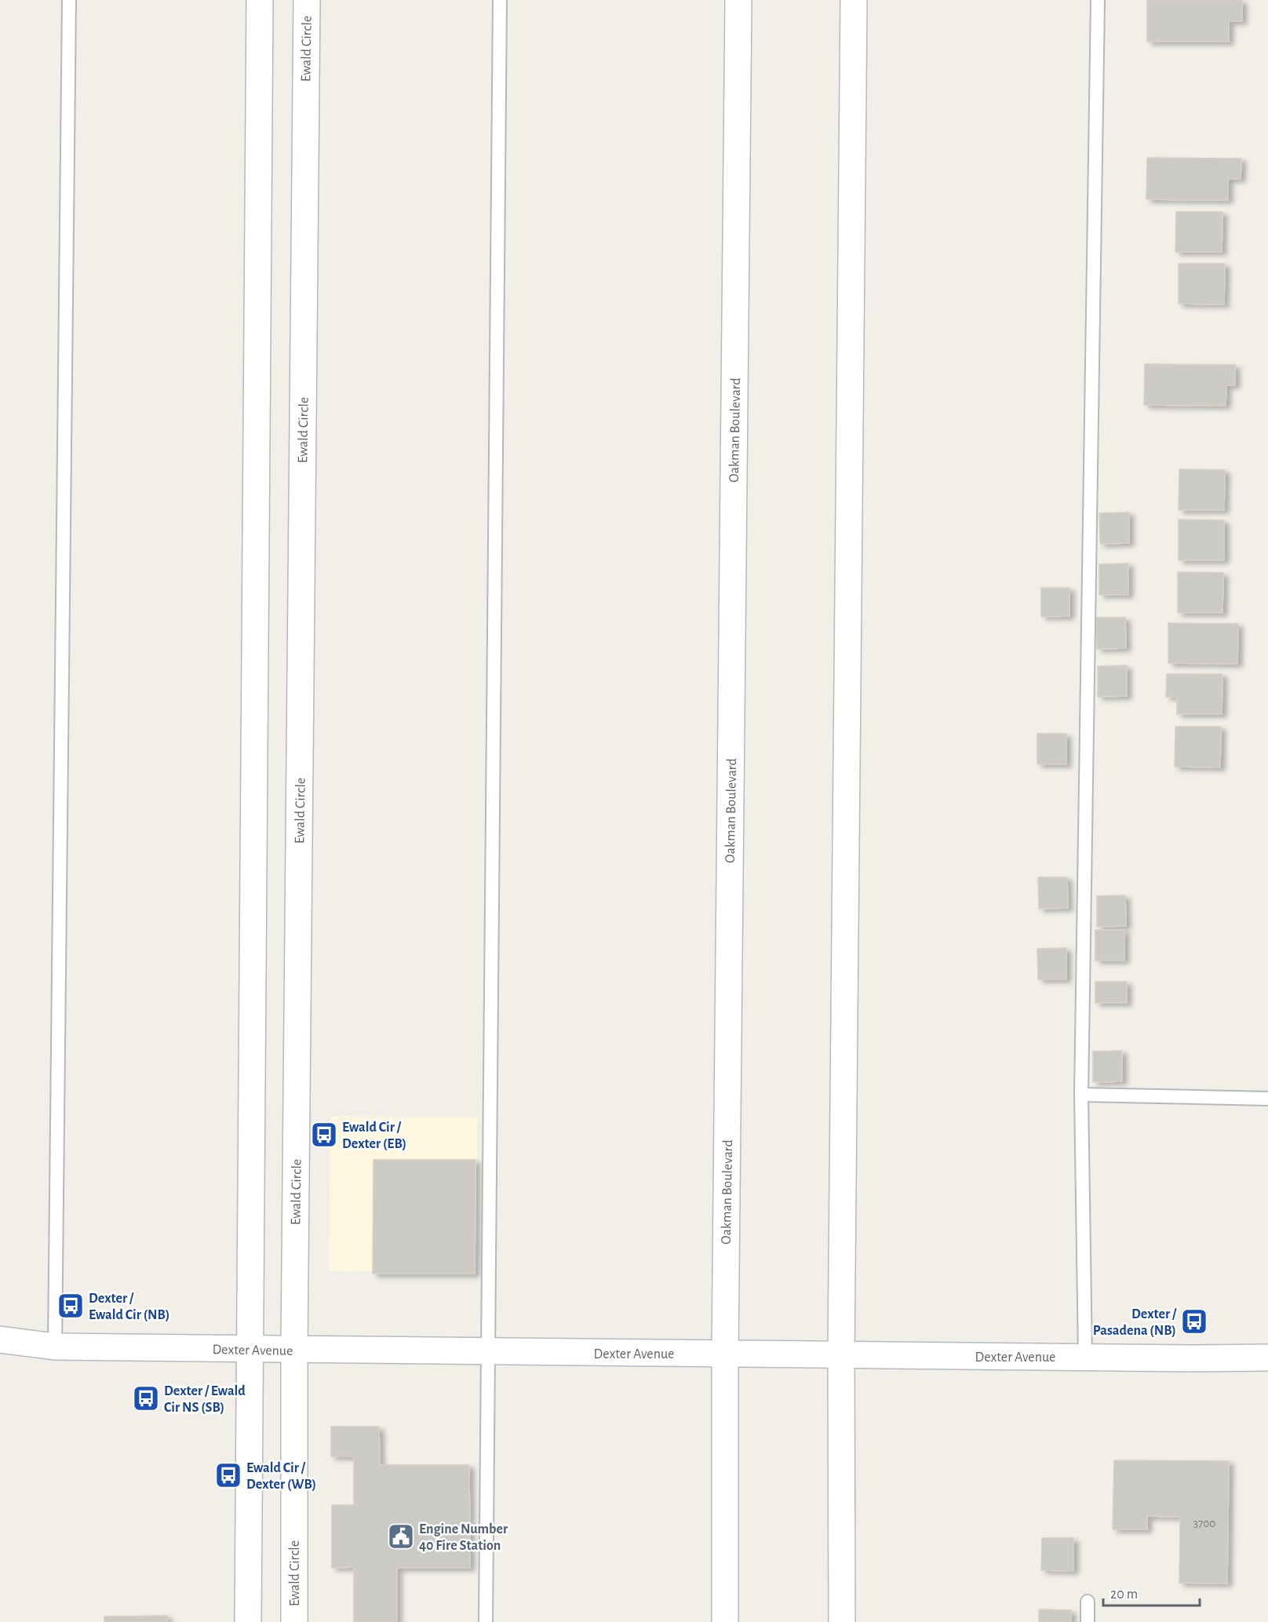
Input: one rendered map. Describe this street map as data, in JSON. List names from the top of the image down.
{
  "streets": {
    "street": ["Ewald Circle", "Oakman Boulevard", "Dexter Avenue"]
  },
  "crossings": [
    ["Ewald Circle", "Dexter Avenue"],
    ["Oakman Boulevard", "Dexter Avenue"]
  ],
  "places": {
    "bus stop": [
      "Ewald Cir / Dexter (EB)",
      "Dexter / Ewald Cir (NB)",
      "Dexter / Pasadena (NB)",
      "Dexter / Ewald Cir NS (SB)",
      "Ewald Cir / Dexter (WB)"
    ],
    "public building": ["Engine Number 40 Fire Station"]
  },
  "house_numbers": ["3700"],
  "scale_bar": "20 m"
}
